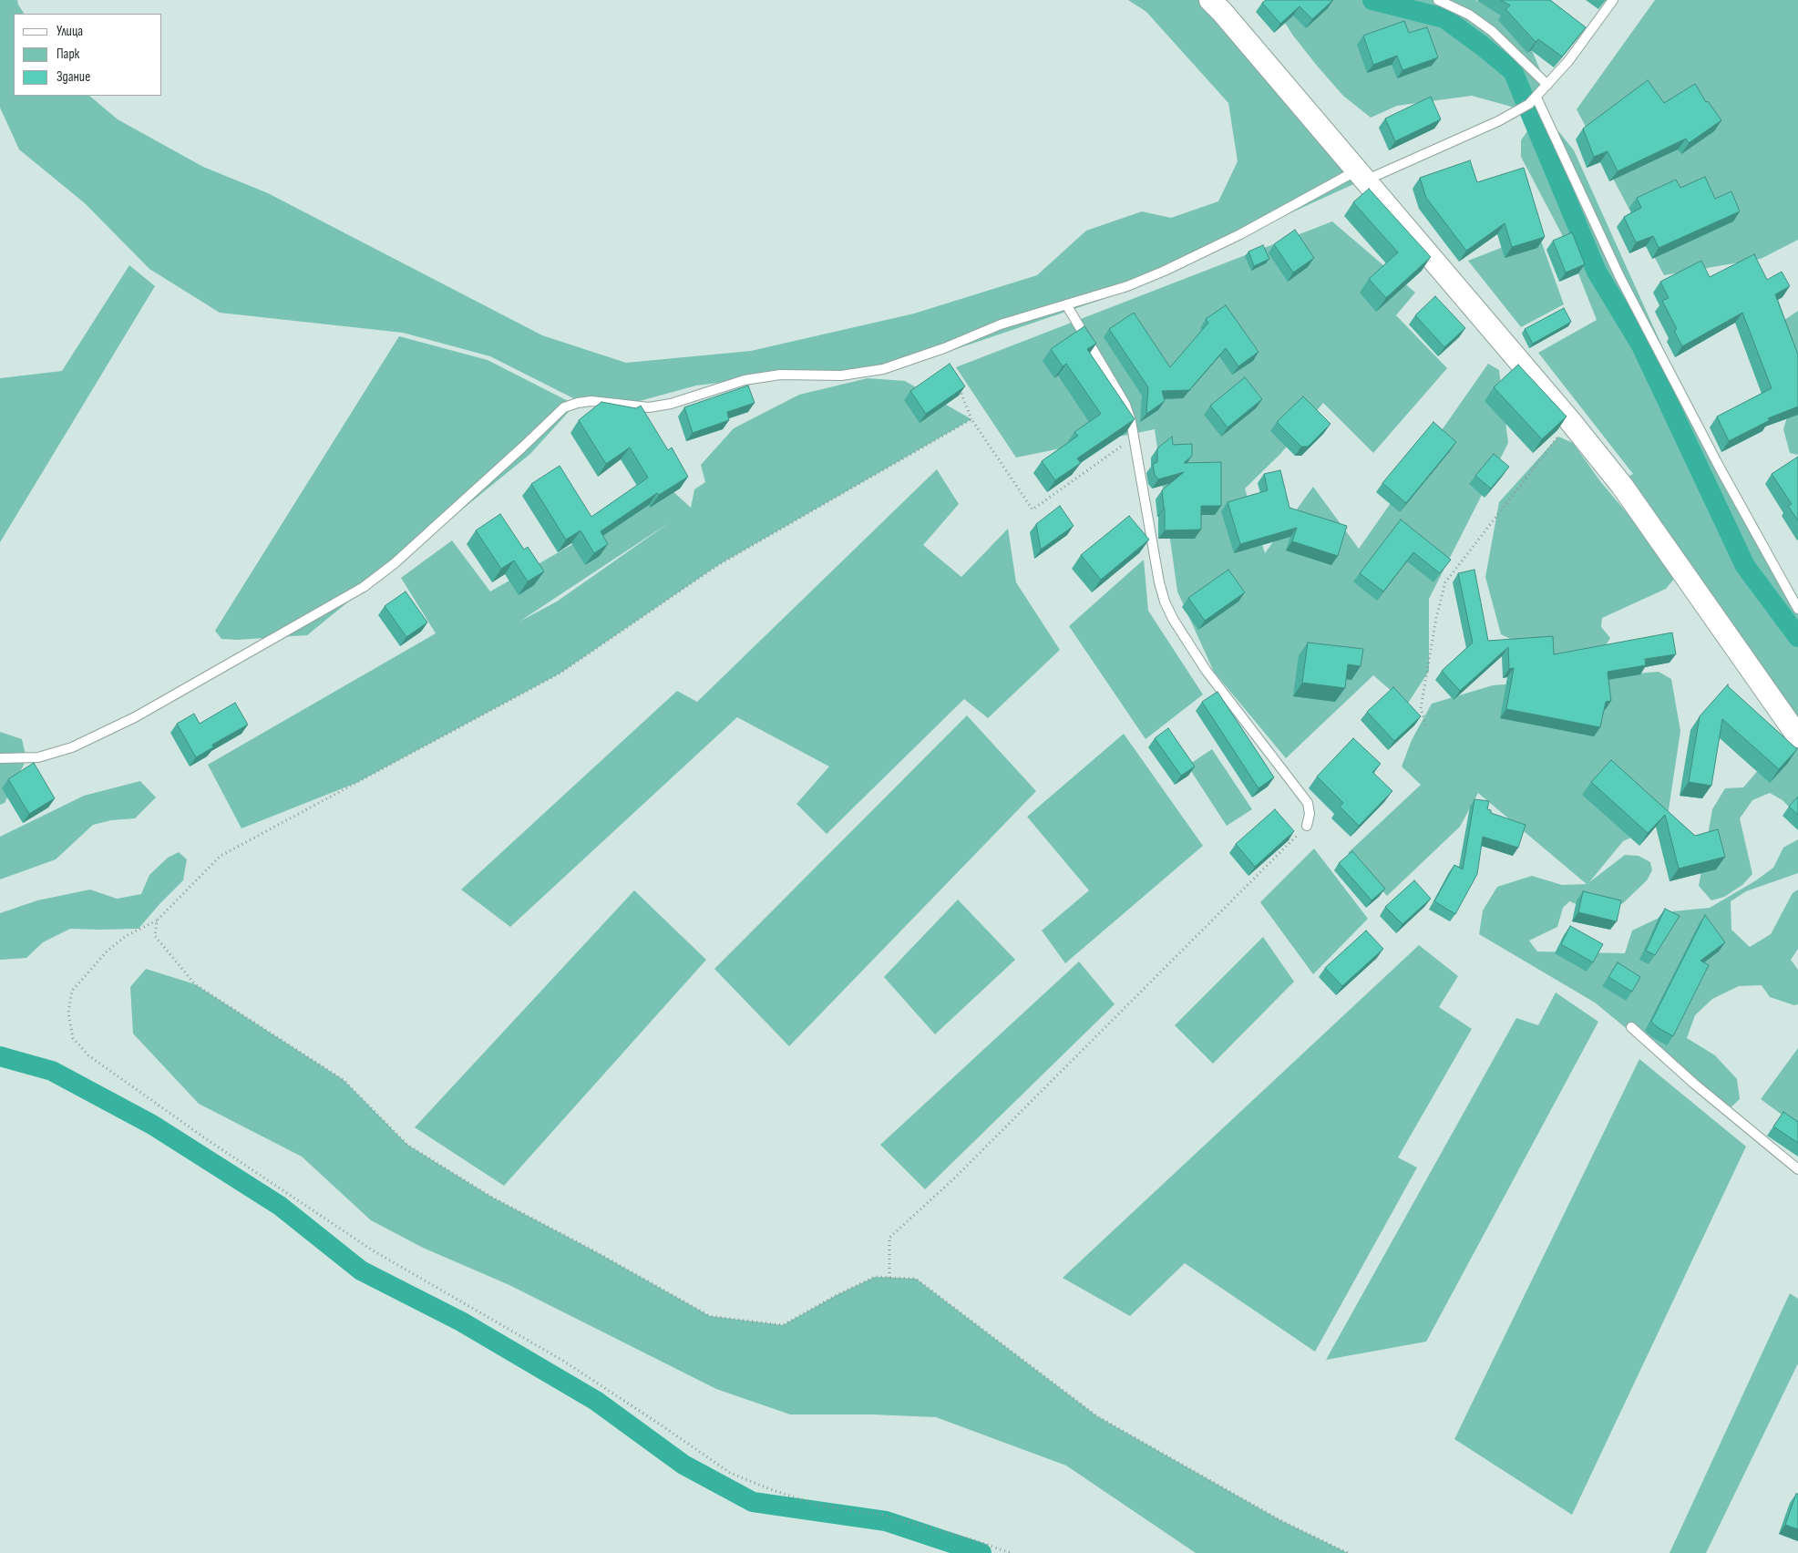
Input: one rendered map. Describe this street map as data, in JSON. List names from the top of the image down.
{
  "legend": ["Улица", "Парк", "Здание"]
}
